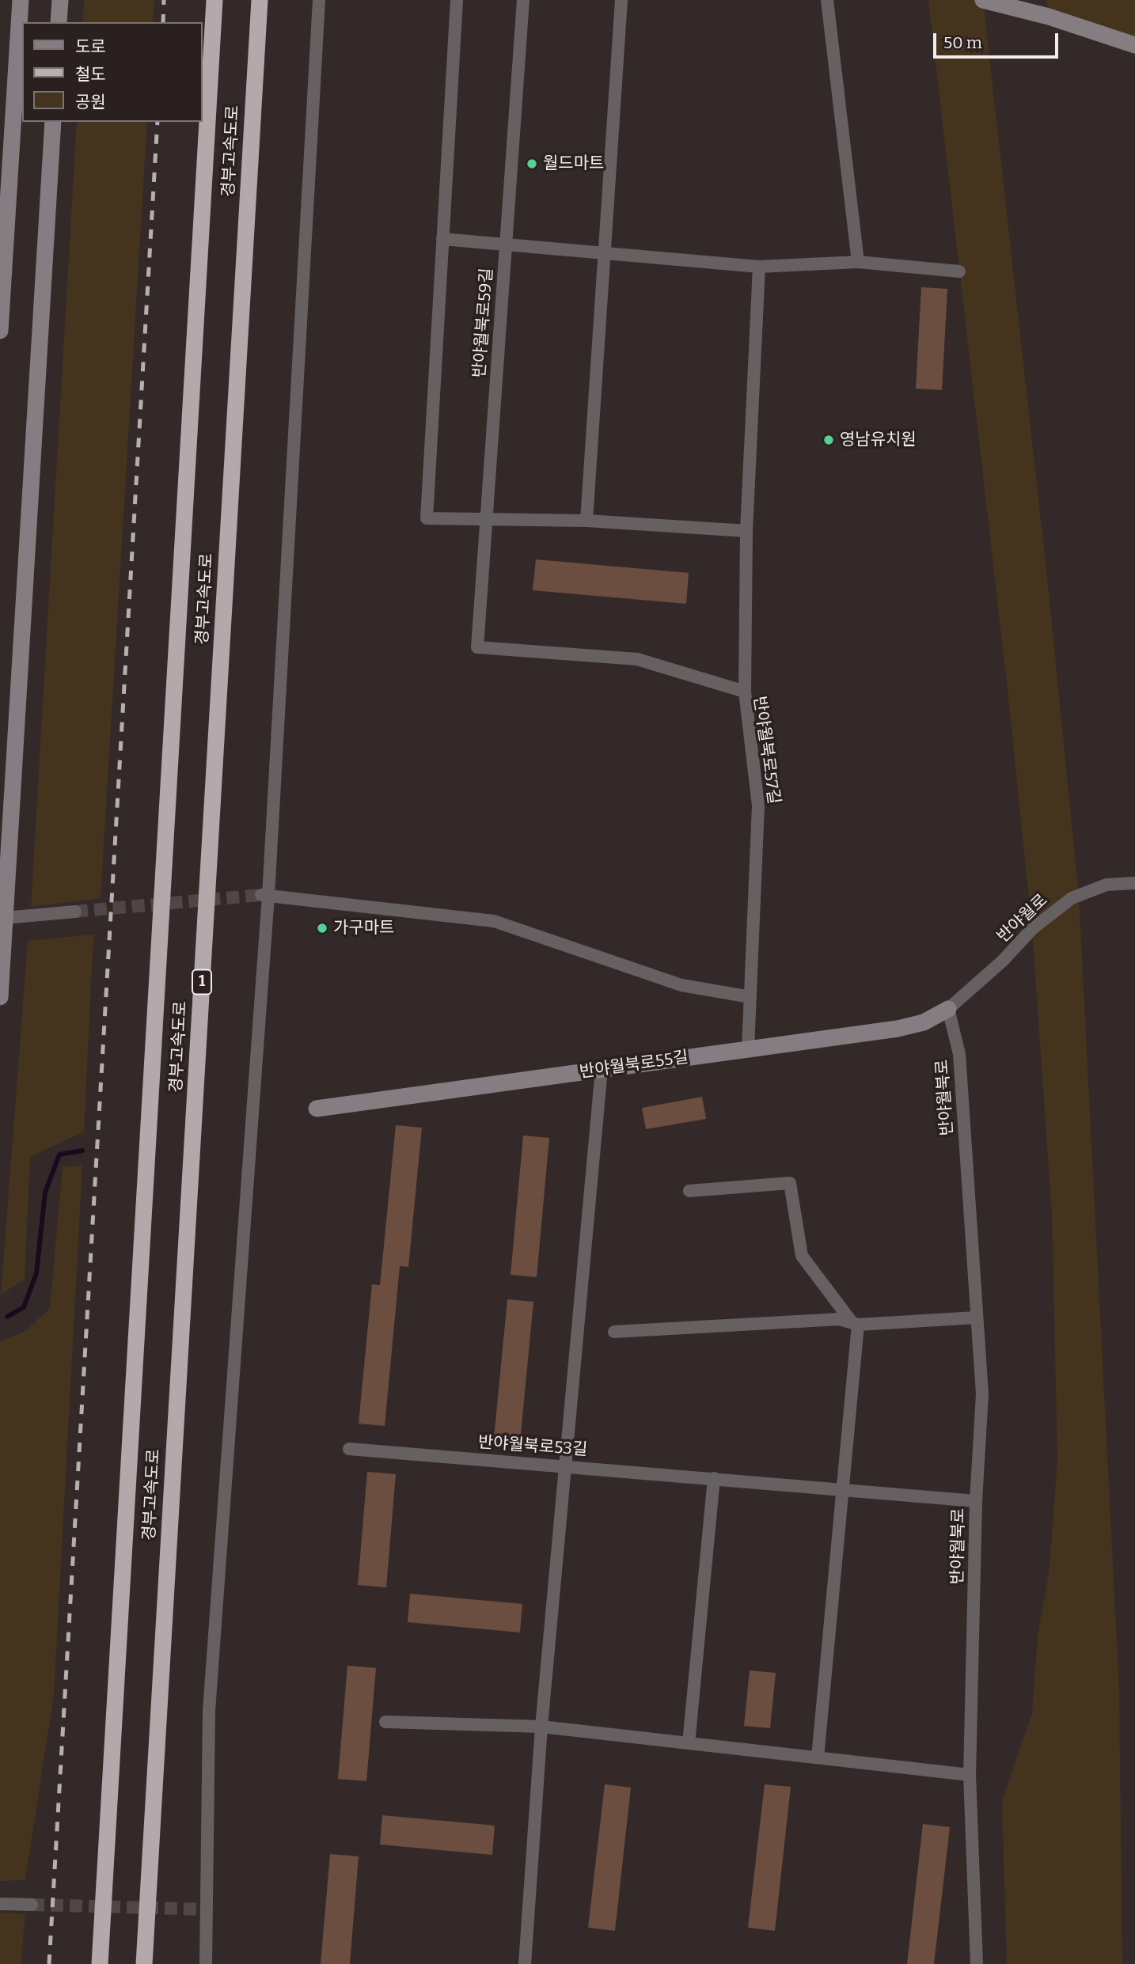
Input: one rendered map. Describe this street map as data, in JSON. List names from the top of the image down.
{
  "streets": {
    "highway": ["경부고속도로", "1"],
    "main road": ["반야월북로55길"],
    "street": [
      "반야월북로59길",
      "반야월북로57길",
      "반야월로",
      "반야월북로",
      "반야월북로53길"
    ]
  },
  "crossings": [
    ["반야월북로59길", "반야월북로57길"],
    ["반야월북로57길", "반야월북로55길"],
    ["반야월로", "반야월북로55길"],
    ["반야월로", "반야월북로"],
    ["반야월북로55길", "반야월북로"],
    ["반야월북로", "반야월북로53길"]
  ],
  "places": ["월드마트", "영남유치원", "가구마트"],
  "legend": ["도로", "철도", "공원"],
  "scale_bar": "50 m"
}
